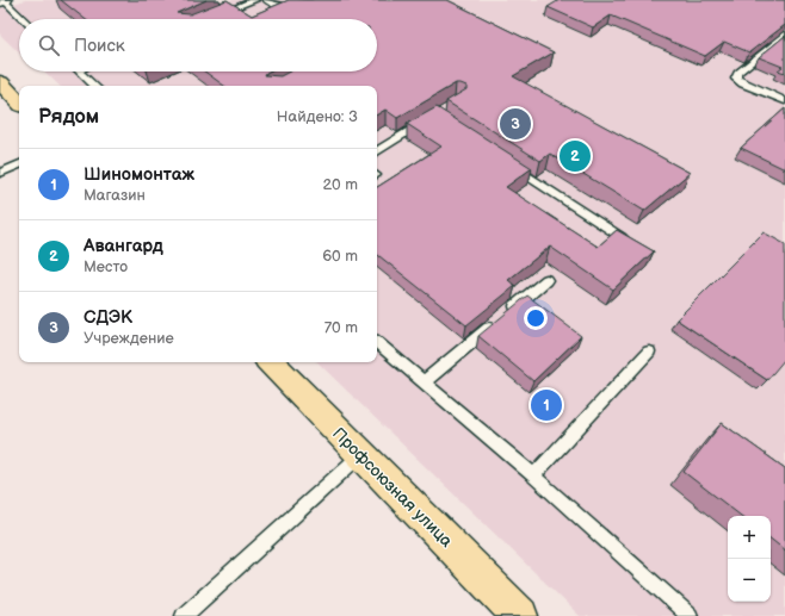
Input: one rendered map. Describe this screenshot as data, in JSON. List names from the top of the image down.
{
  "streets": {
    "highway": ["Профсоюзная улица"]
  },
  "page": {
    "search": "Поиск",
    "heading": ["Рядом", "Найдено: 3"],
    "pins": ["3", "2", "1"],
    "list": [
      {
        "mark": "1",
        "name": "Шиномонтаж",
        "note": "Магазин",
        "value": "20 m"
      },
      {
        "mark": "2",
        "name": "Авангард",
        "note": "Место",
        "value": "60 m"
      },
      {
        "mark": "3",
        "name": "СДЭК",
        "note": "Учреждение",
        "value": "70 m"
      }
    ],
    "map_buttons": ["+", "−"]
  }
}
